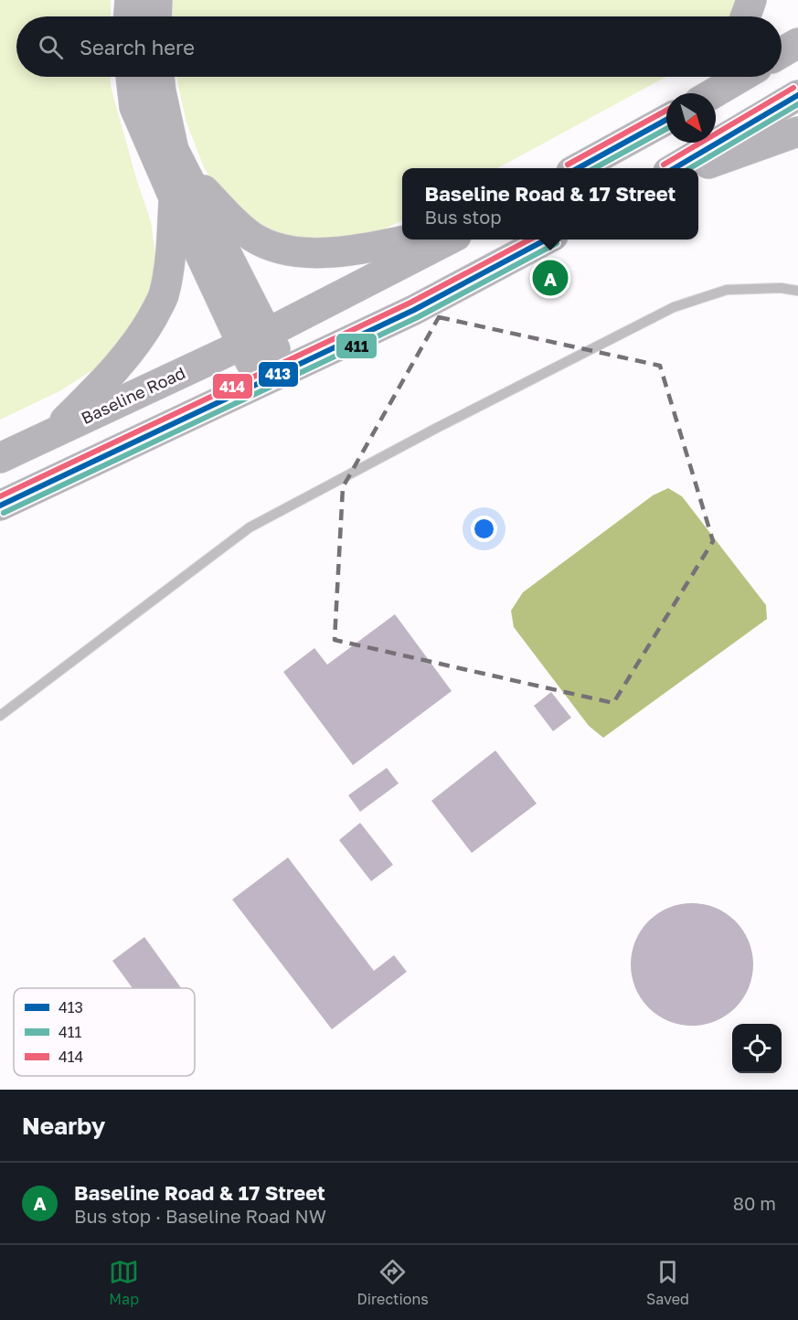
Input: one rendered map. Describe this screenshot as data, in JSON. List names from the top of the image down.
{
  "streets": {
    "main road": ["Baseline Road"]
  },
  "lines": ["transit line 414", "transit line 413", "transit line 411"],
  "legend": ["413", "411", "414"],
  "north": "bottom right",
  "page": {
    "search": "Search here",
    "popup": ["Baseline Road & 17 Street", "Bus stop"],
    "pins": "A",
    "heading": "Nearby",
    "list": [
      {
        "mark": "A",
        "name": "Baseline Road & 17 Street",
        "note": "Bus stop · Baseline Road NW",
        "value": "80 m"
      }
    ],
    "nav": ["Map", "Directions", "Saved"]
  }
}
